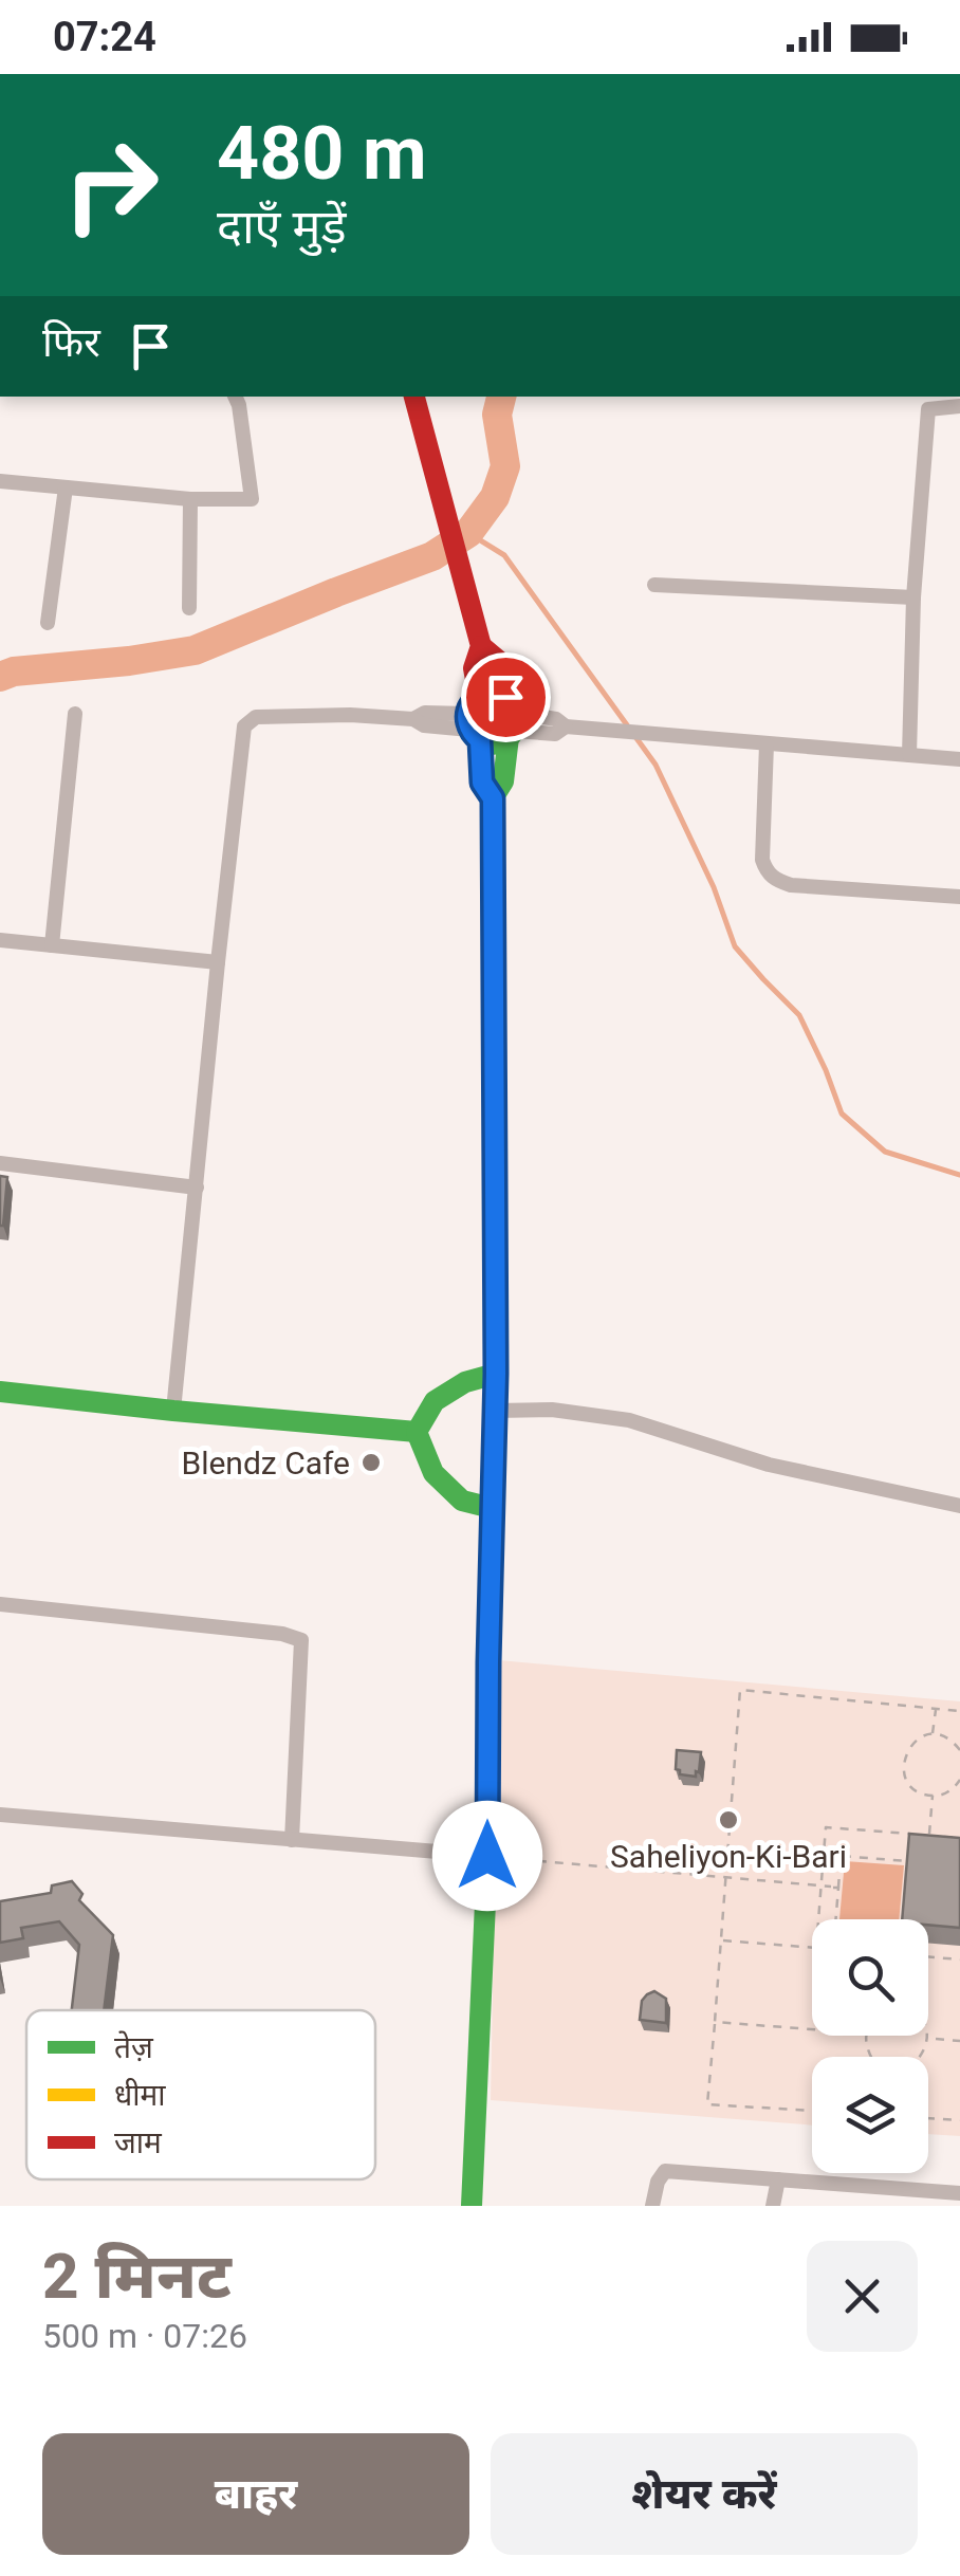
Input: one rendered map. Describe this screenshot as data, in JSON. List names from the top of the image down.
{
  "places": ["Blendz Cafe", "Saheliyon-Ki-Bari"],
  "legend": ["तेज़", "धीमा", "जाम"],
  "page": {
    "status": "07:24",
    "turn": ["480 m", "दाएँ मुड़ें"],
    "then": "फिर",
    "heading": ["2 मिनट", "500 m · 07:26"],
    "buttons": ["बाहर", "शेयर करें"]
  }
}
